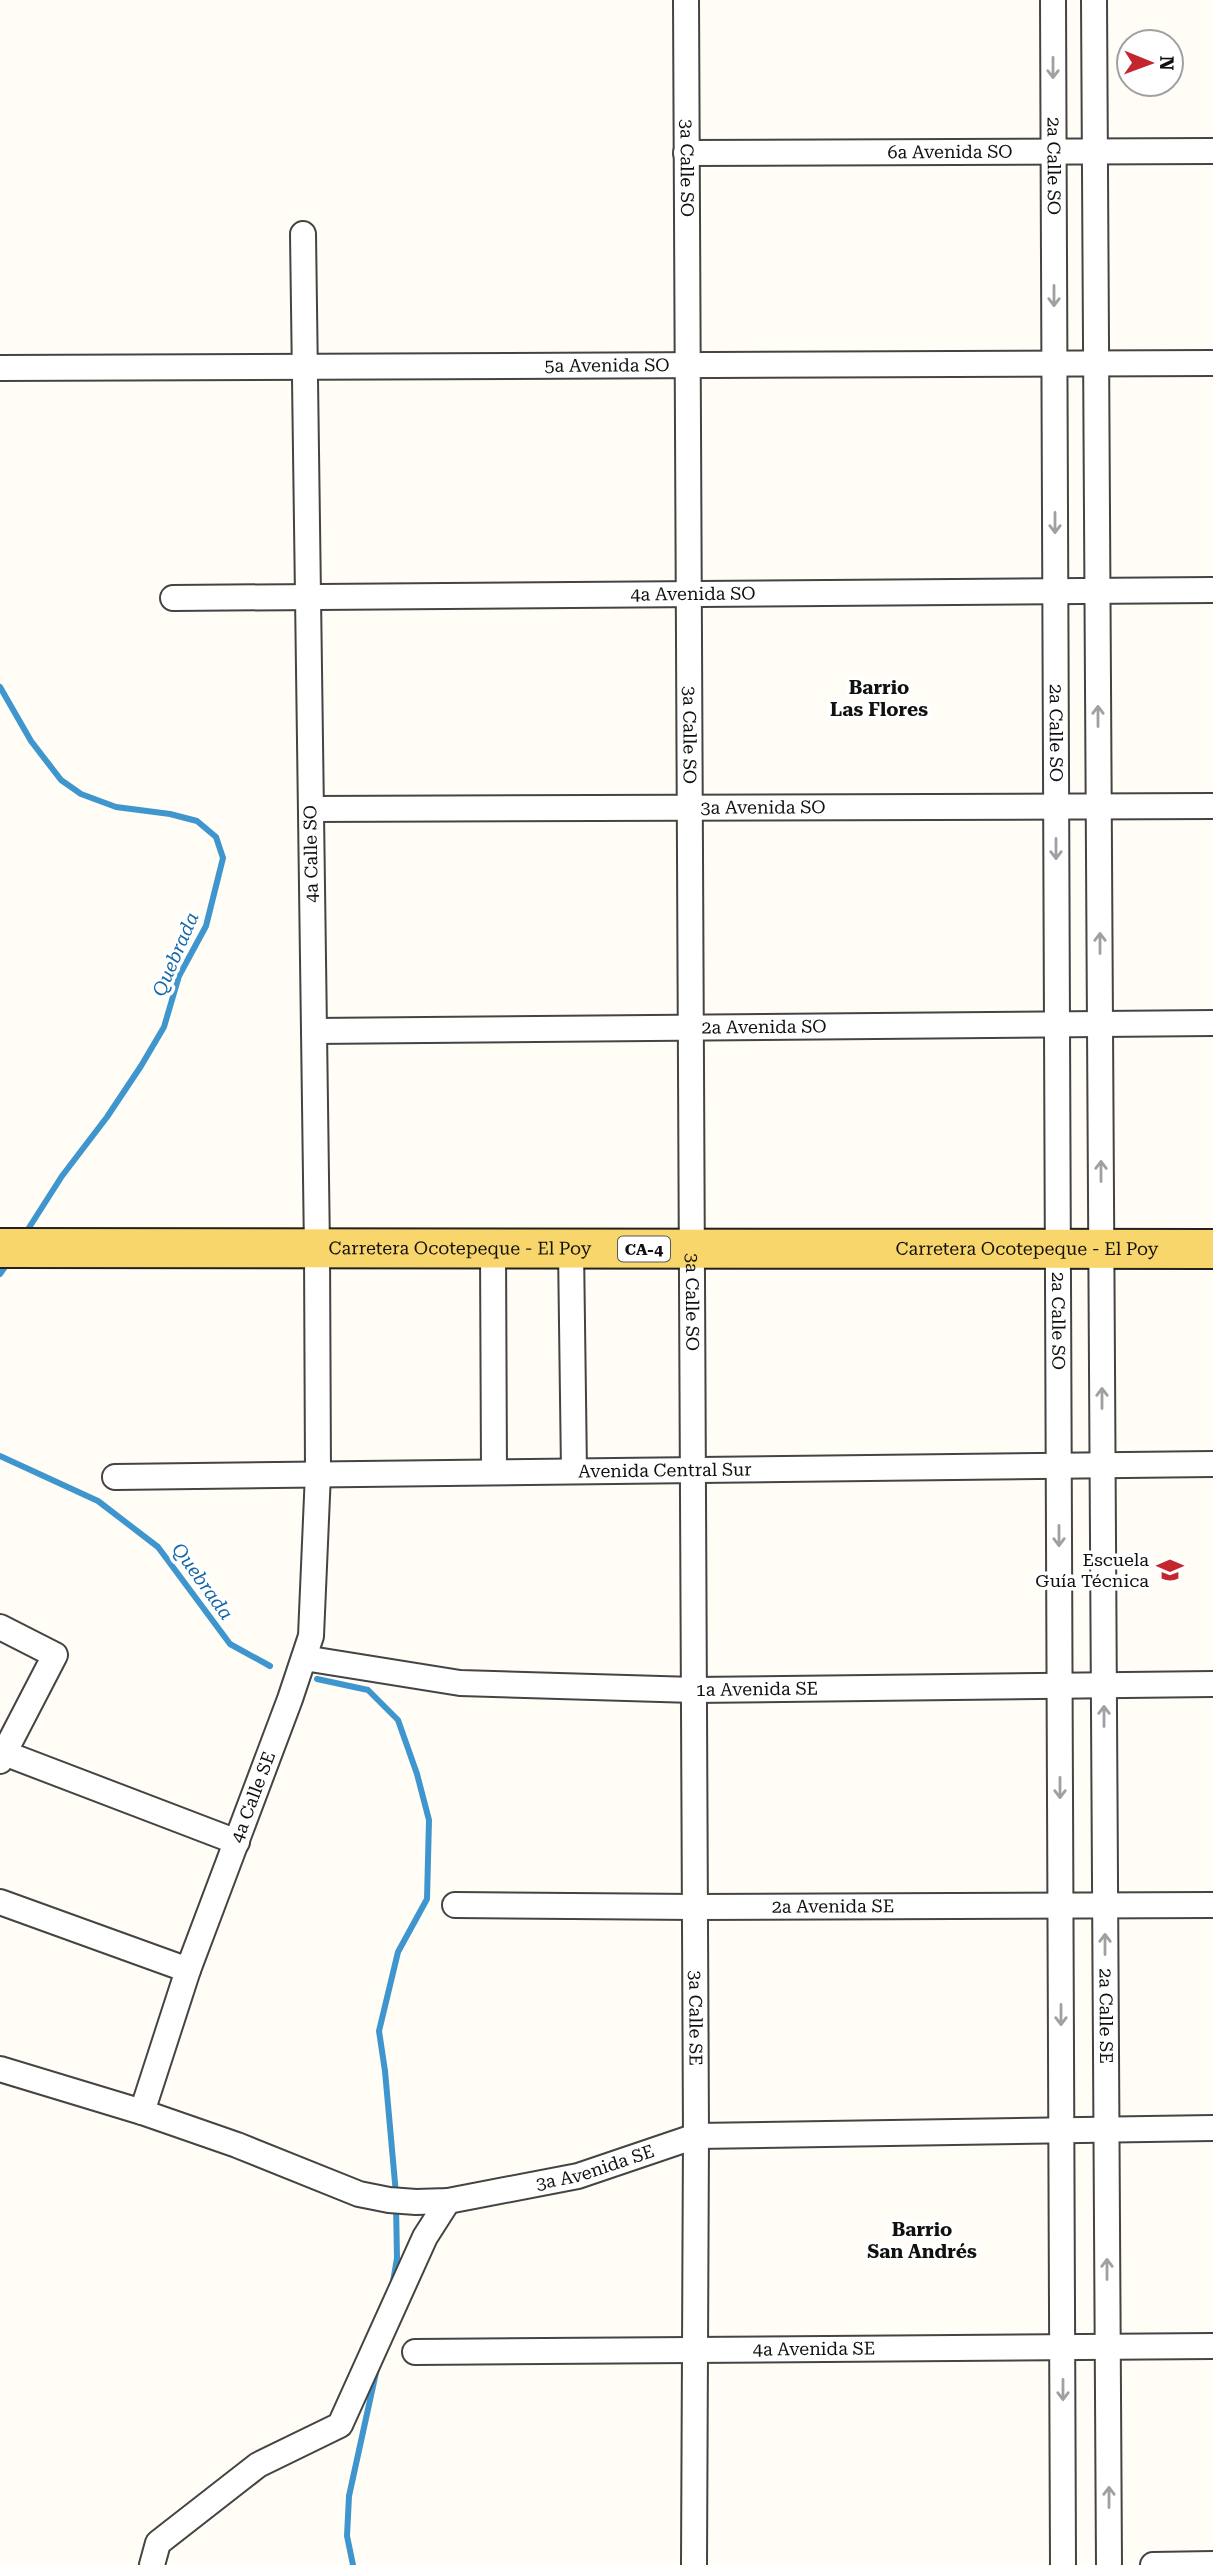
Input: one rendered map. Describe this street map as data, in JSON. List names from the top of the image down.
{
  "streets": {
    "main road": ["Carretera Ocotepeque - El Poy", "CA-4"],
    "street": [
      "6a Avenida SO",
      "2a Calle SO",
      "3a Calle SO",
      "5a Avenida SO",
      "4a Avenida SO",
      "3a Avenida SO",
      "4a Calle SO",
      "2a Avenida SO",
      "Avenida Central Sur",
      "1a Avenida SE",
      "4a Calle SE",
      "2a Avenida SE",
      "2a Calle SE",
      "3a Calle SE",
      "3a Avenida SE",
      "4a Avenida SE"
    ]
  },
  "crossings": [
    ["6a Avenida SO", "2a Calle SO"],
    ["6a Avenida SO", "3a Calle SO"],
    ["2a Calle SO", "5a Avenida SO"],
    ["2a Calle SO", "4a Avenida SO"],
    ["2a Calle SO", "3a Avenida SO"],
    ["2a Calle SO", "2a Avenida SO"],
    ["2a Calle SO", "Carretera Ocotepeque - El Poy"],
    ["2a Calle SO", "Avenida Central Sur"],
    ["3a Calle SO", "5a Avenida SO"],
    ["3a Calle SO", "4a Avenida SO"],
    ["3a Calle SO", "3a Avenida SO"],
    ["3a Calle SO", "2a Avenida SO"],
    ["3a Calle SO", "Carretera Ocotepeque - El Poy"],
    ["3a Calle SO", "Avenida Central Sur"],
    ["3a Calle SO", "3a Calle SE"],
    ["5a Avenida SO", "4a Calle SO"],
    ["4a Avenida SO", "4a Calle SO"],
    ["3a Avenida SO", "4a Calle SO"],
    ["4a Calle SO", "2a Avenida SO"],
    ["4a Calle SO", "Carretera Ocotepeque - El Poy"],
    ["4a Calle SO", "Avenida Central Sur"],
    ["4a Calle SO", "4a Calle SE"],
    ["Avenida Central Sur", "4a Calle SE"],
    ["Avenida Central Sur", "2a Calle SE"],
    ["Avenida Central Sur", "3a Calle SE"],
    ["1a Avenida SE", "4a Calle SE"],
    ["1a Avenida SE", "2a Calle SE"],
    ["1a Avenida SE", "3a Calle SE"],
    ["4a Calle SE", "3a Avenida SE"],
    ["2a Avenida SE", "2a Calle SE"],
    ["2a Avenida SE", "3a Calle SE"],
    ["2a Calle SE", "3a Avenida SE"],
    ["2a Calle SE", "4a Avenida SE"],
    ["3a Calle SE", "3a Avenida SE"],
    ["3a Calle SE", "4a Avenida SE"]
  ],
  "districts": ["Barrio Las Flores", "Barrio San Andrés"],
  "water": ["Quebrada"],
  "places": {
    "school or university": ["Escuela Guía Técnica"]
  },
  "north": "right"
}
